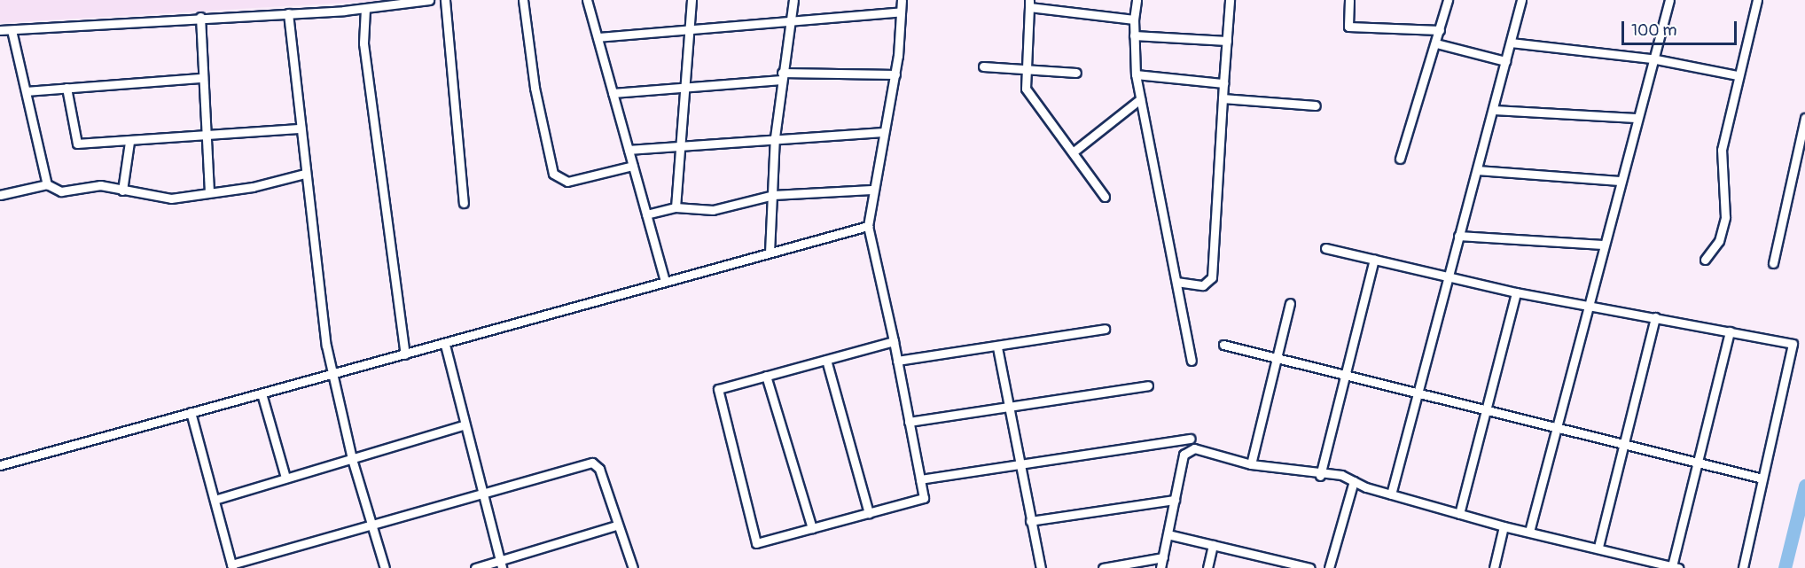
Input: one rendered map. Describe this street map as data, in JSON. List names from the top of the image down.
{
  "scale_bar": "100 m"
}
